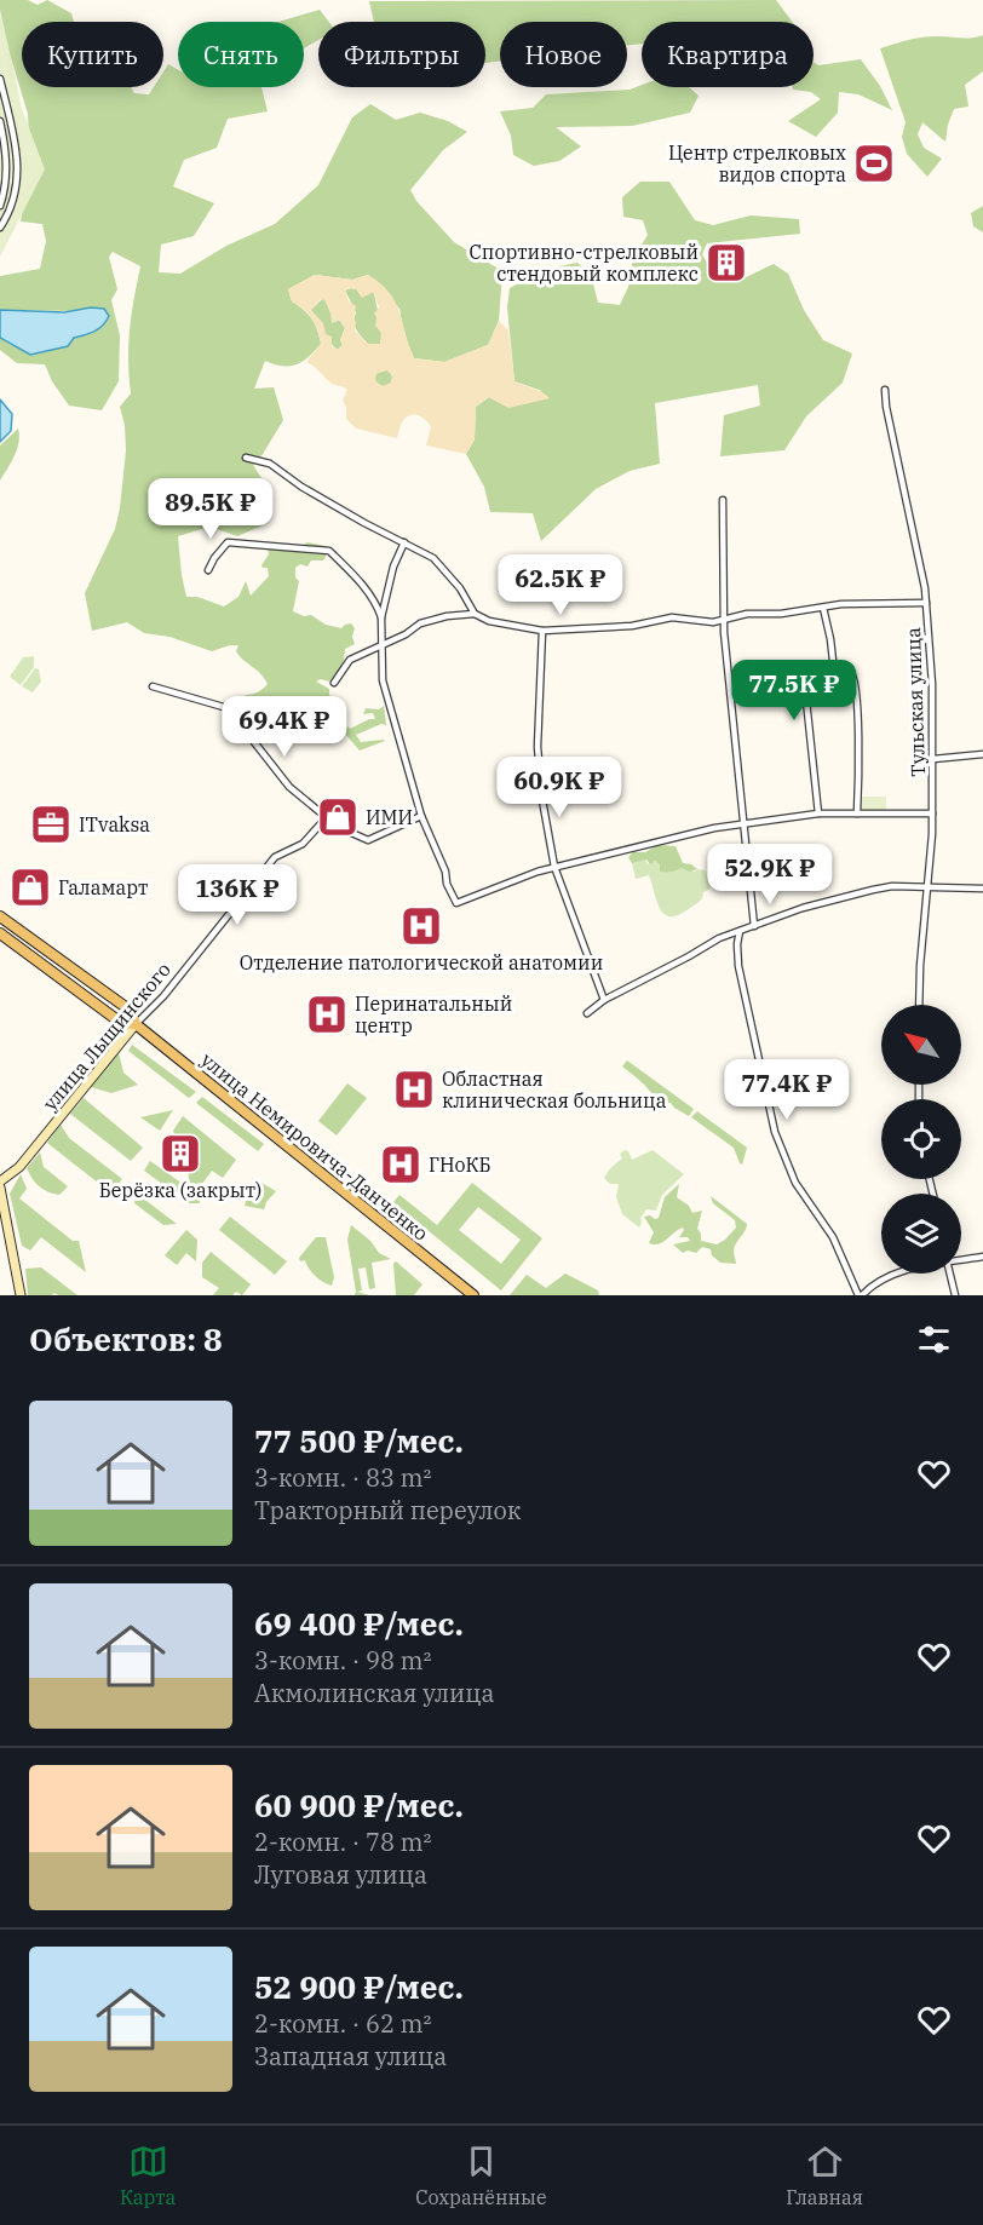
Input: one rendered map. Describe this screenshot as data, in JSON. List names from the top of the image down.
{
  "streets": {
    "main road": ["улица Немировича-Данченко"],
    "street": ["Тульская улица", "улица Лыщинского"]
  },
  "crossings": [
    ["улица Лыщинского", "улица Немировича-Данченко"]
  ],
  "places": {
    "sports": ["Центр стрелковых видов спорта"],
    "building": ["Спортивно-стрелковый стендовый комплекс", "Берёзка (закрыт)"],
    "shop": ["ИМИ", "Галамарт"],
    "office": ["ITvaksa"],
    "hospital": [
      "Отделение патологической анатомии",
      "Перинатальный центр",
      "Областная клиническая больница",
      "ГНоКБ"
    ]
  },
  "north": "top left",
  "page": {
    "chip": [
      "Купить",
      "Снять",
      "Фильтры",
      "Новое",
      "Квартира"
    ],
    "price": [
      "89.5K ₽",
      "62.5K ₽",
      "77.5K ₽",
      "69.4K ₽",
      "60.9K ₽",
      "52.9K ₽",
      "136K ₽",
      "77.4K ₽"
    ],
    "heading": "Объектов: 8",
    "list": [
      {
        "name": "77 500 ₽/мес.",
        "note": "3-комн. · 83 m² · Тракторный переулок"
      },
      {
        "name": "69 400 ₽/мес.",
        "note": "3-комн. · 98 m² · Акмолинская улица"
      },
      {
        "name": "60 900 ₽/мес.",
        "note": "2-комн. · 78 m² · Луговая улица"
      },
      {
        "name": "52 900 ₽/мес.",
        "note": "2-комн. · 62 m² · Западная улица"
      }
    ],
    "tabs": ["Карта", "Сохранённые", "Главная"]
  }
}
